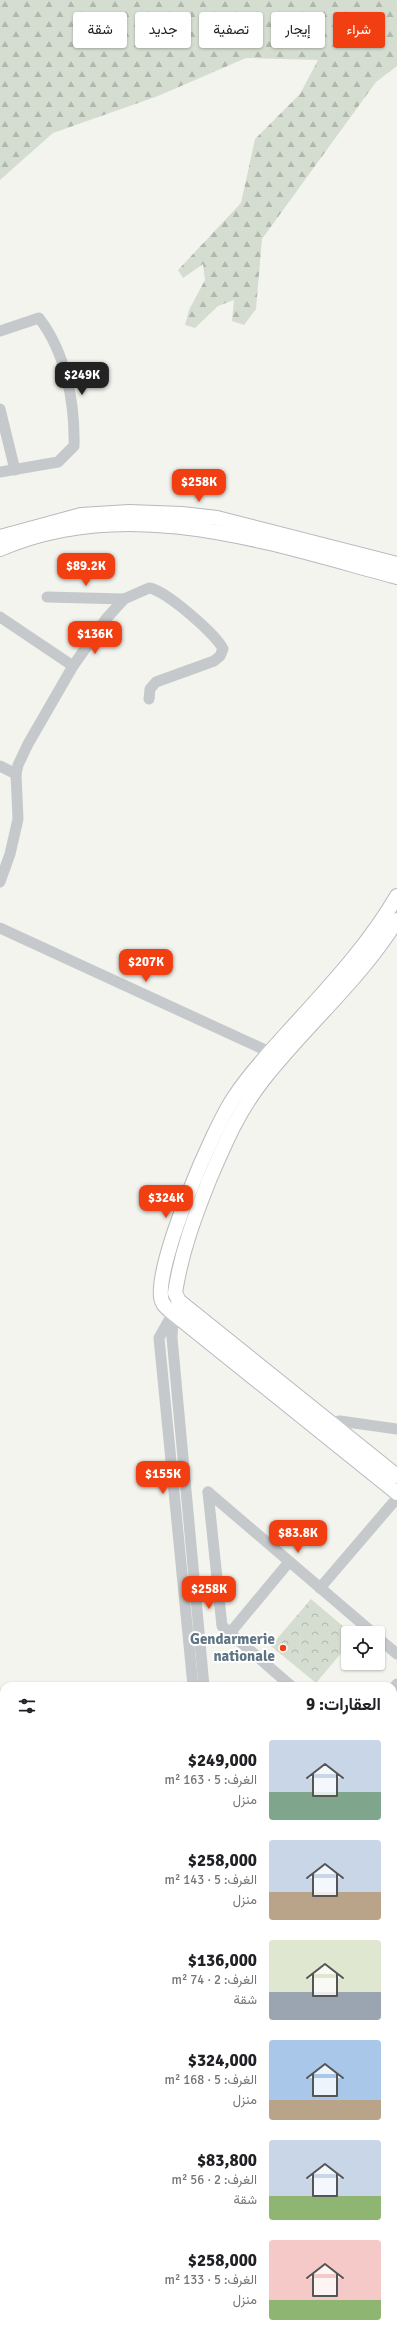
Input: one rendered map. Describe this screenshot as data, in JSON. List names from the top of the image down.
{
  "places": ["Gendarmerie nationale"],
  "page": {
    "chip": [
      "شراء",
      "إيجار",
      "تصفية",
      "جديد",
      "شقة"
    ],
    "price": [
      "$249K",
      "$258K",
      "$89.2K",
      "$136K",
      "$207K",
      "$324K",
      "$155K",
      "$83.8K",
      "$258K"
    ],
    "heading": "العقارات: 9",
    "list": [
      {
        "name": "$249,000",
        "note": "الغرف: 5 · 163 m² · منزل"
      },
      {
        "name": "$258,000",
        "note": "الغرف: 5 · 143 m² · منزل"
      },
      {
        "name": "$136,000",
        "note": "الغرف: 2 · 74 m² · شقة"
      },
      {
        "name": "$324,000",
        "note": "الغرف: 5 · 168 m² · منزل"
      },
      {
        "name": "$83,800",
        "note": "الغرف: 2 · 56 m² · شقة"
      },
      {
        "name": "$258,000",
        "note": "الغرف: 5 · 133 m² · منزل"
      }
    ]
  }
}
